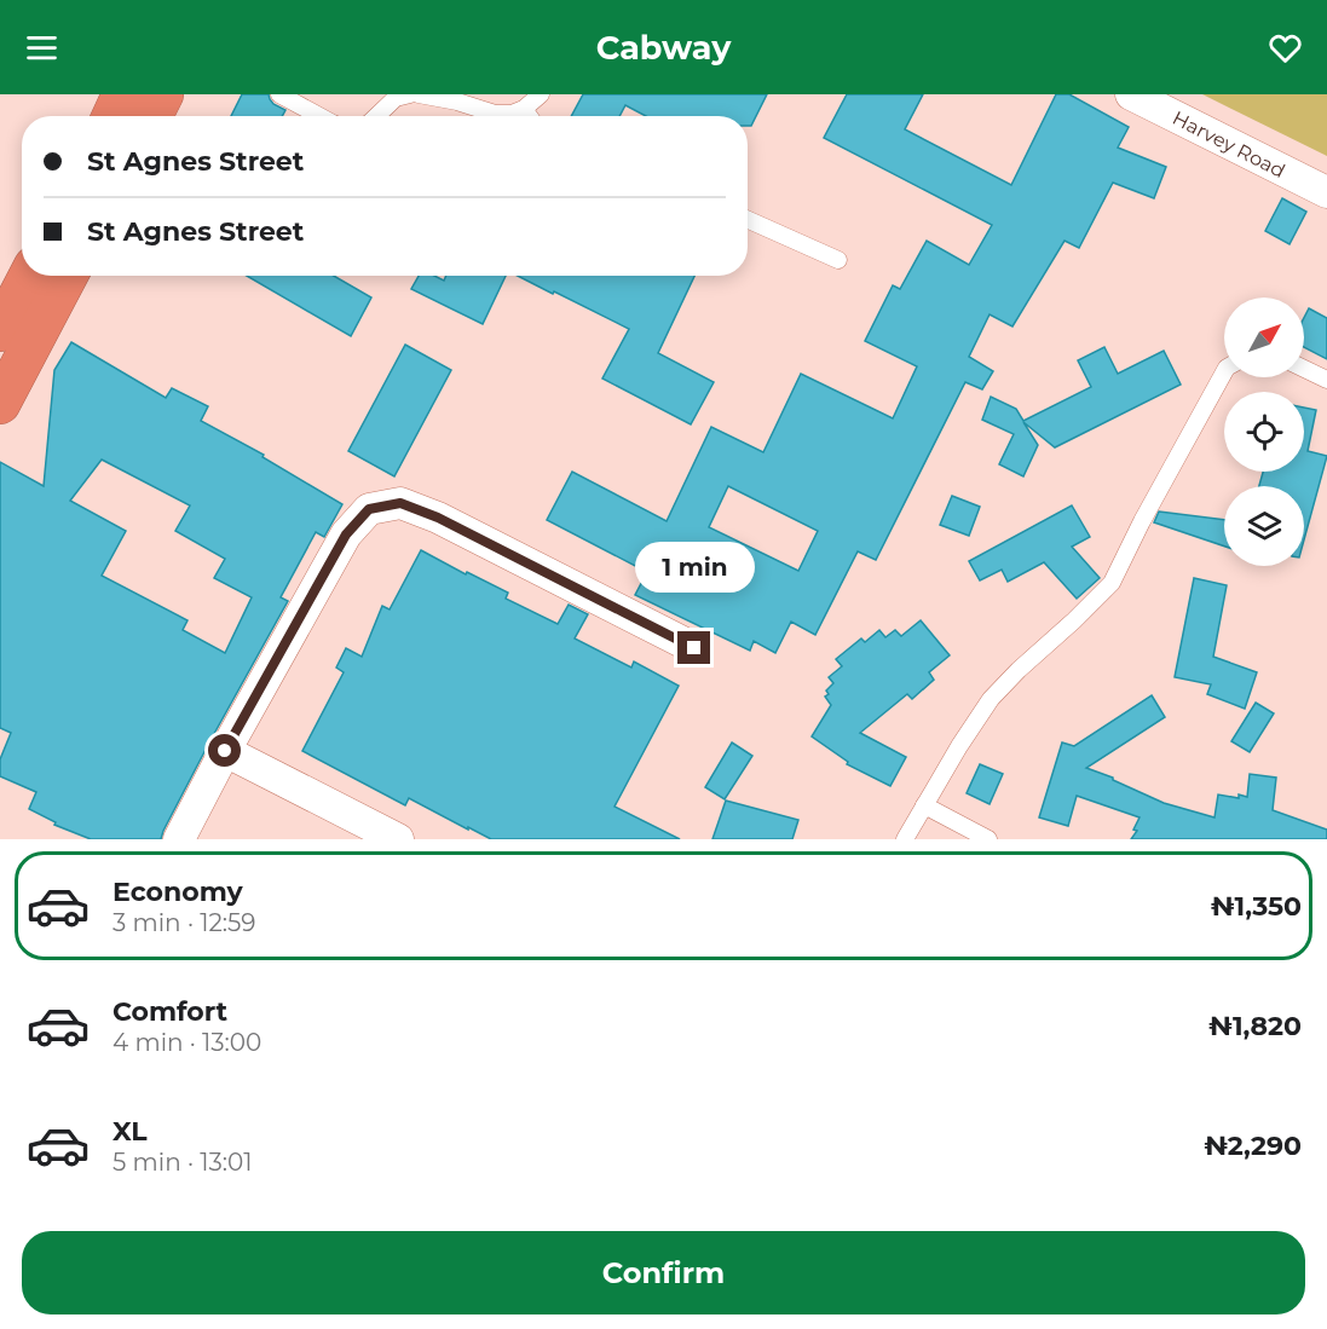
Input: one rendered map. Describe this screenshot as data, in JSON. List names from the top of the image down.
{
  "streets": {
    "street": ["Harvey Road"]
  },
  "north": "top right",
  "page": {
    "header": "Cabway",
    "banner": ["St Agnes Street", "St Agnes Street"],
    "bubble": "1 min",
    "list": [
      {
        "name": "Economy",
        "note": "3 min · 12:59",
        "value": "₦1,350"
      },
      {
        "name": "Comfort",
        "note": "4 min · 13:00",
        "value": "₦1,820"
      },
      {
        "name": "XL",
        "note": "5 min · 13:01",
        "value": "₦2,290"
      }
    ],
    "buttons": "Confirm"
  }
}
